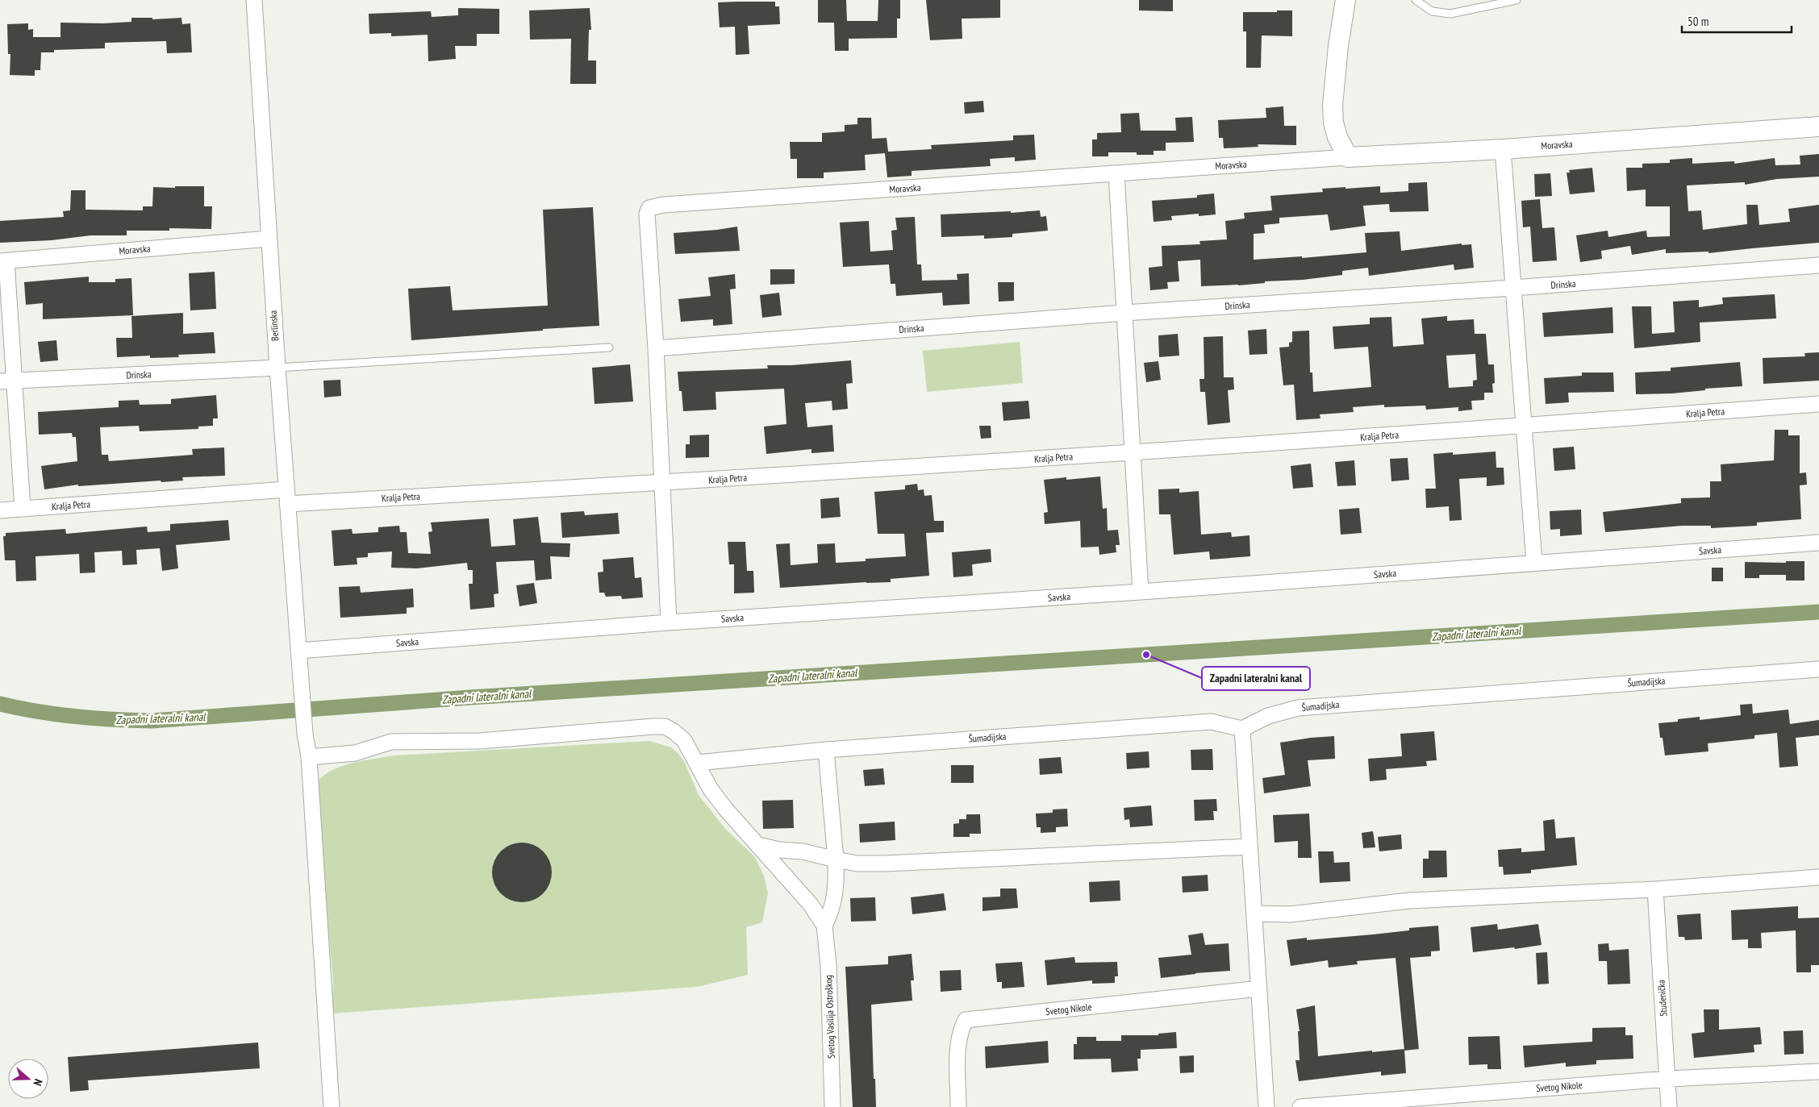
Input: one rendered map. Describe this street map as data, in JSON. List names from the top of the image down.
{
  "streets": {
    "street": [
      "Moravska",
      "Drinska",
      "Berlinska",
      "Kralja Petra",
      "Savska",
      "Šumadijska",
      "Studenička",
      "Svetog Nikole",
      "Svetog Vasilija Ostroškog"
    ]
  },
  "crossings": [
    ["Moravska", "Drinska"],
    ["Moravska", "Berlinska"],
    ["Drinska", "Berlinska"],
    ["Berlinska", "Kralja Petra"],
    ["Berlinska", "Savska"],
    ["Studenička", "Svetog Nikole"]
  ],
  "water": ["Zapadni lateralni kanal"],
  "places": ["Zapadni lateralni kanal"],
  "scale_bar": "50 m",
  "north": "right"
}
